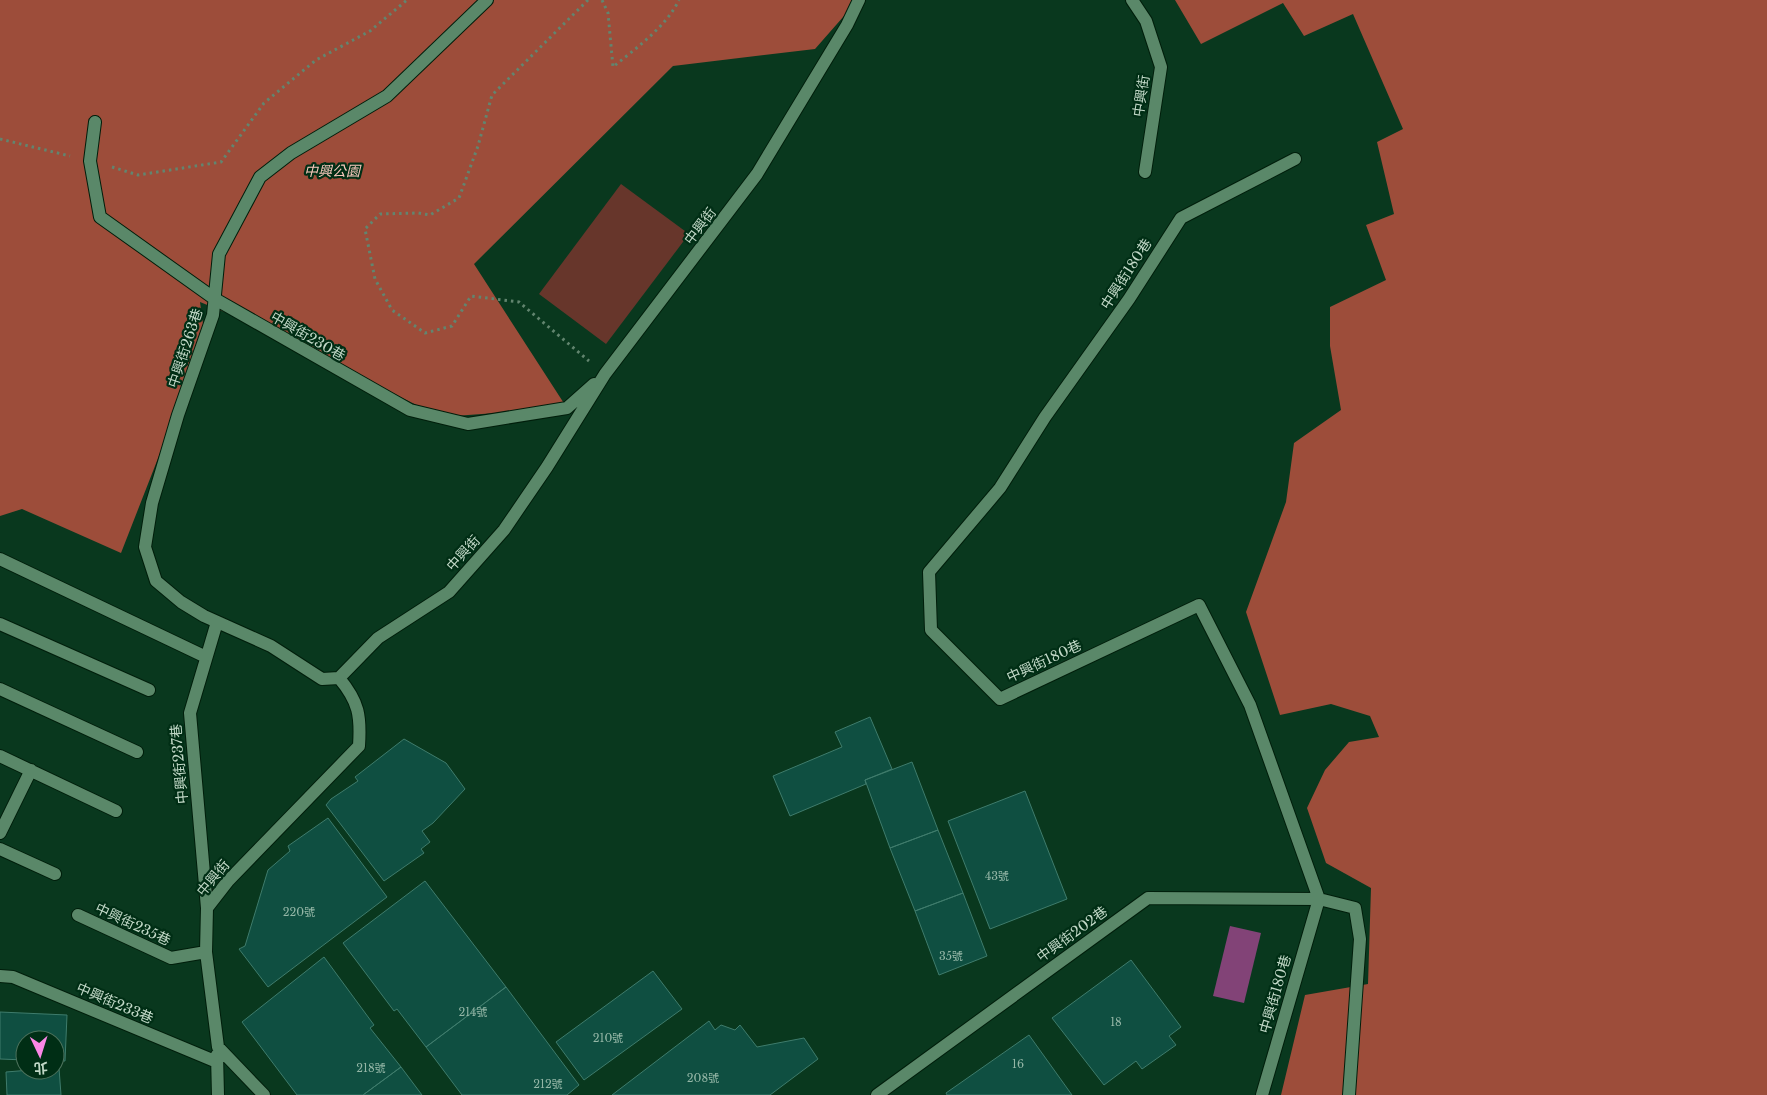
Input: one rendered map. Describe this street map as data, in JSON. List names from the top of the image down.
{
  "streets": {
    "lane": [
      "中興街",
      "中興街180巷",
      "中興街230巷",
      "中興街263巷",
      "中興街237巷",
      "中興街235巷",
      "中興街202巷",
      "中興街233巷"
    ]
  },
  "crossings": [
    ["中興街", "中興街230巷"],
    ["中興街", "中興街263巷"],
    ["中興街", "中興街237巷"],
    ["中興街", "中興街235巷"],
    ["中興街", "中興街233巷"],
    ["中興街180巷", "中興街202巷"],
    ["中興街230巷", "中興街263巷"],
    ["中興街263巷", "中興街237巷"]
  ],
  "parks": ["中興公園"],
  "house_numbers": [
    "43號",
    "220號",
    "35號",
    "214號",
    "18",
    "210號",
    "16",
    "218號",
    "208號",
    "212號"
  ],
  "north": "bottom"
}
